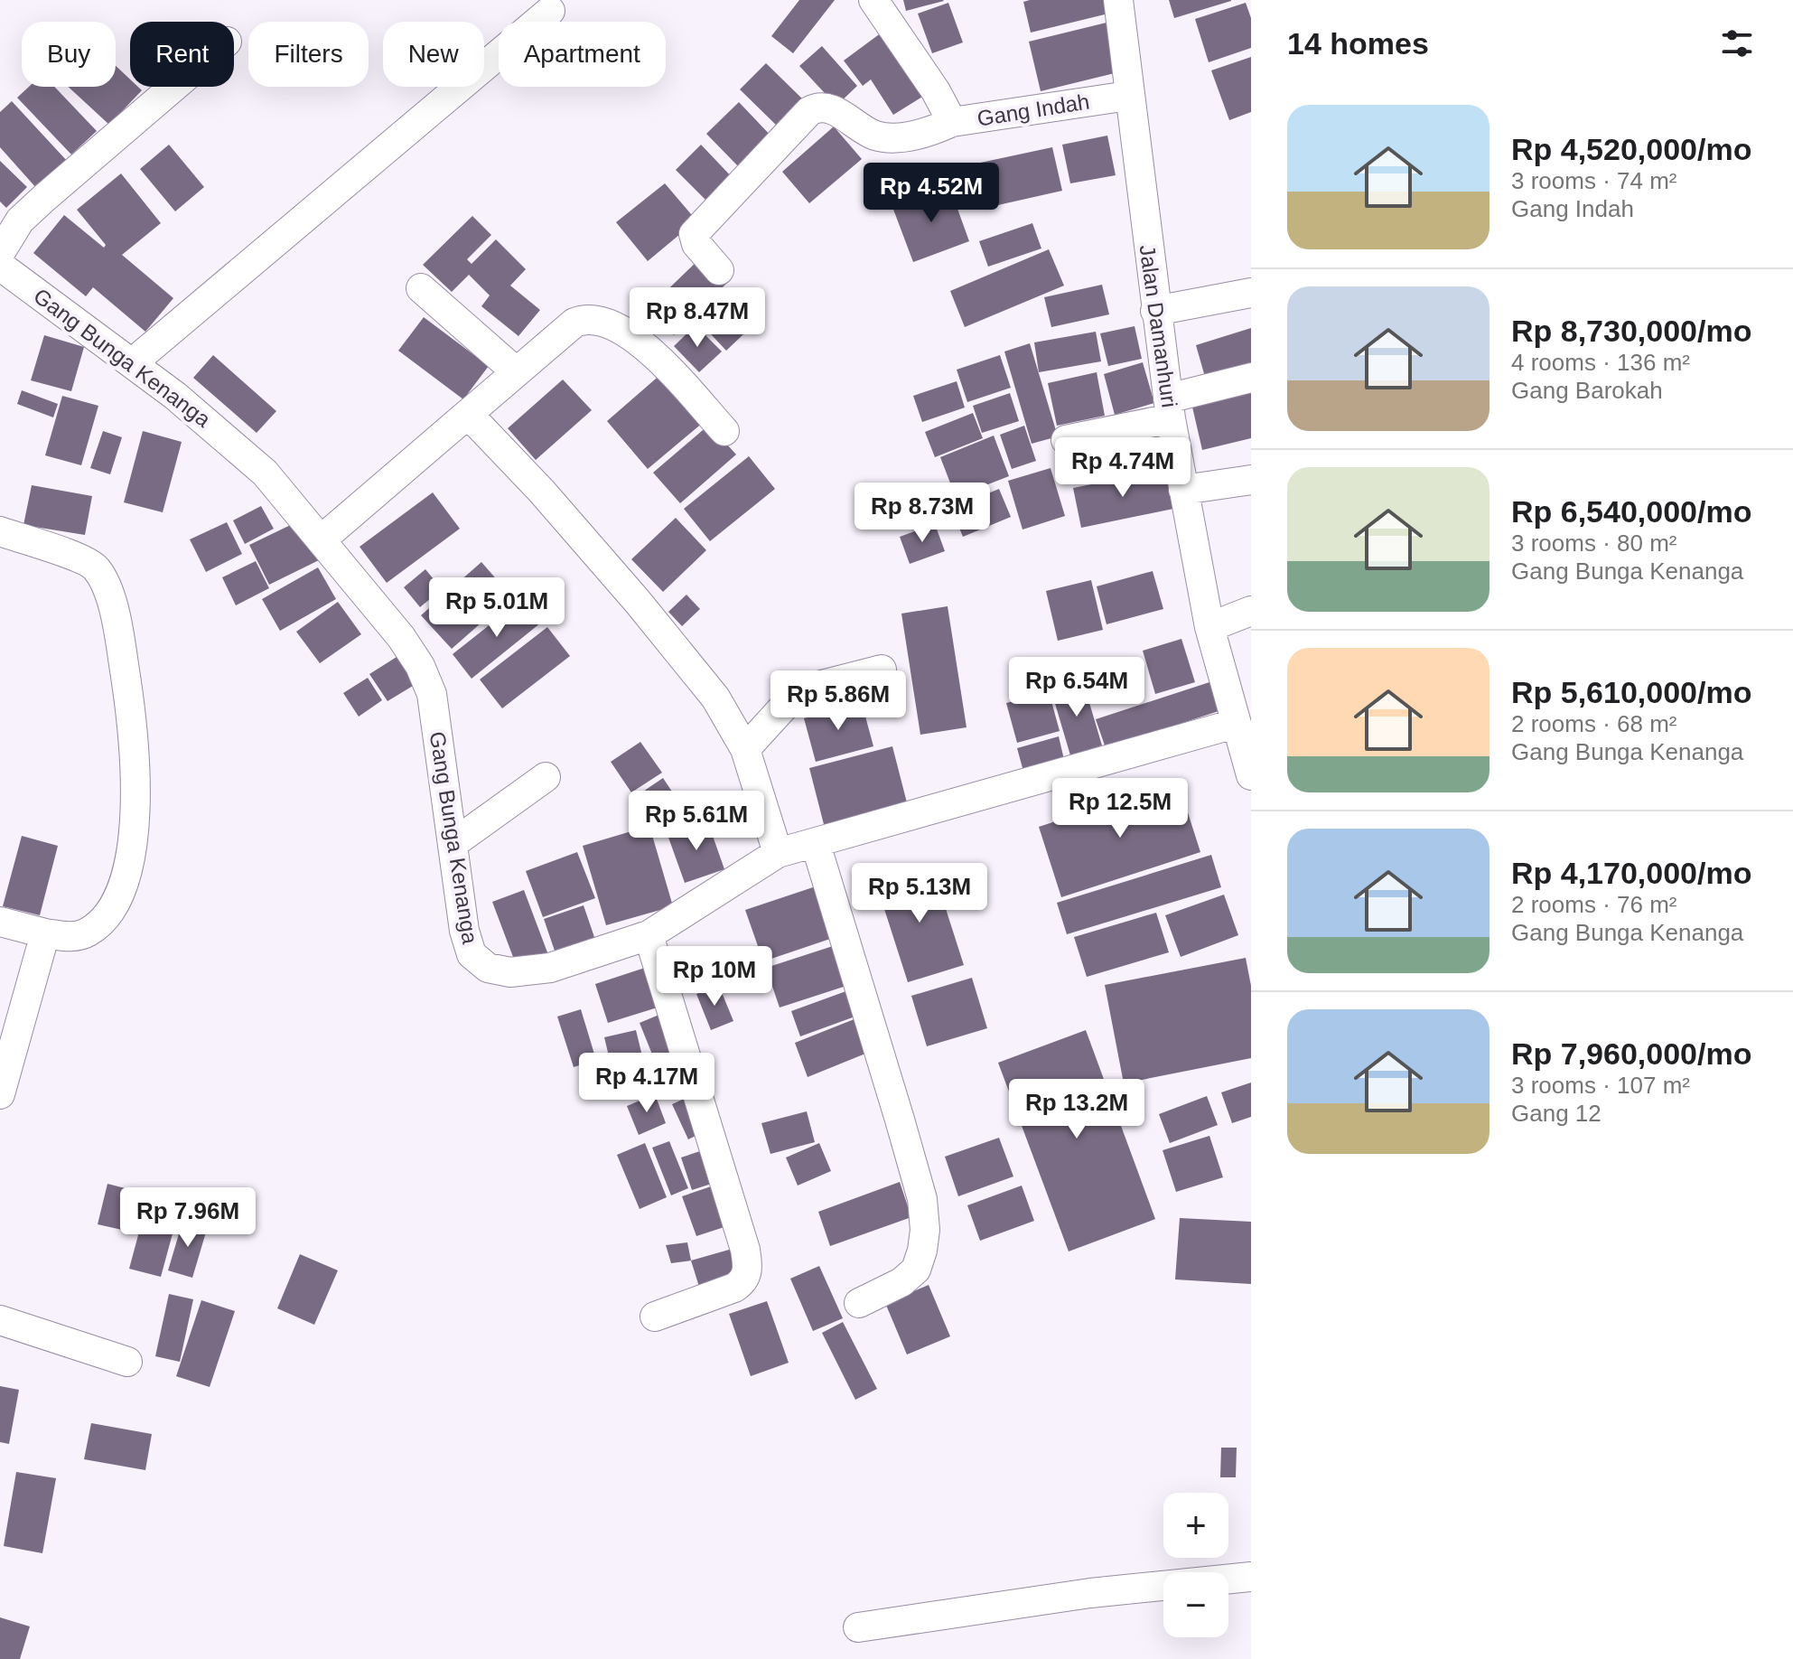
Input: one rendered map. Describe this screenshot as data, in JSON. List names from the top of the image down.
{
  "streets": {
    "street": ["Gang Indah", "Jalan Damanhuri", "Gang Bunga Kenanga"]
  },
  "crossings": [
    ["Gang Indah", "Jalan Damanhuri"],
    ["Jalan Damanhuri", "Gang Bunga Kenanga"]
  ],
  "page": {
    "heading": "14 homes",
    "chip": [
      "Buy",
      "Rent",
      "Filters",
      "New",
      "Apartment"
    ],
    "list": [
      {
        "name": "Rp 4,520,000/mo",
        "note": "3 rooms · 74 m² · Gang Indah"
      },
      {
        "name": "Rp 8,730,000/mo",
        "note": "4 rooms · 136 m² · Gang Barokah"
      },
      {
        "name": "Rp 6,540,000/mo",
        "note": "3 rooms · 80 m² · Gang Bunga Kenanga"
      },
      {
        "name": "Rp 5,610,000/mo",
        "note": "2 rooms · 68 m² · Gang Bunga Kenanga"
      },
      {
        "name": "Rp 4,170,000/mo",
        "note": "2 rooms · 76 m² · Gang Bunga Kenanga"
      },
      {
        "name": "Rp 7,960,000/mo",
        "note": "3 rooms · 107 m² · Gang 12"
      }
    ],
    "price": [
      "Rp 4.52M",
      "Rp 8.47M",
      "Rp 4.74M",
      "Rp 8.73M",
      "Rp 5.01M",
      "Rp 6.54M",
      "Rp 5.86M",
      "Rp 12.5M",
      "Rp 5.61M",
      "Rp 5.13M",
      "Rp 10M",
      "Rp 4.17M",
      "Rp 13.2M",
      "Rp 7.96M"
    ],
    "map_buttons": ["+", "−"]
  }
}
